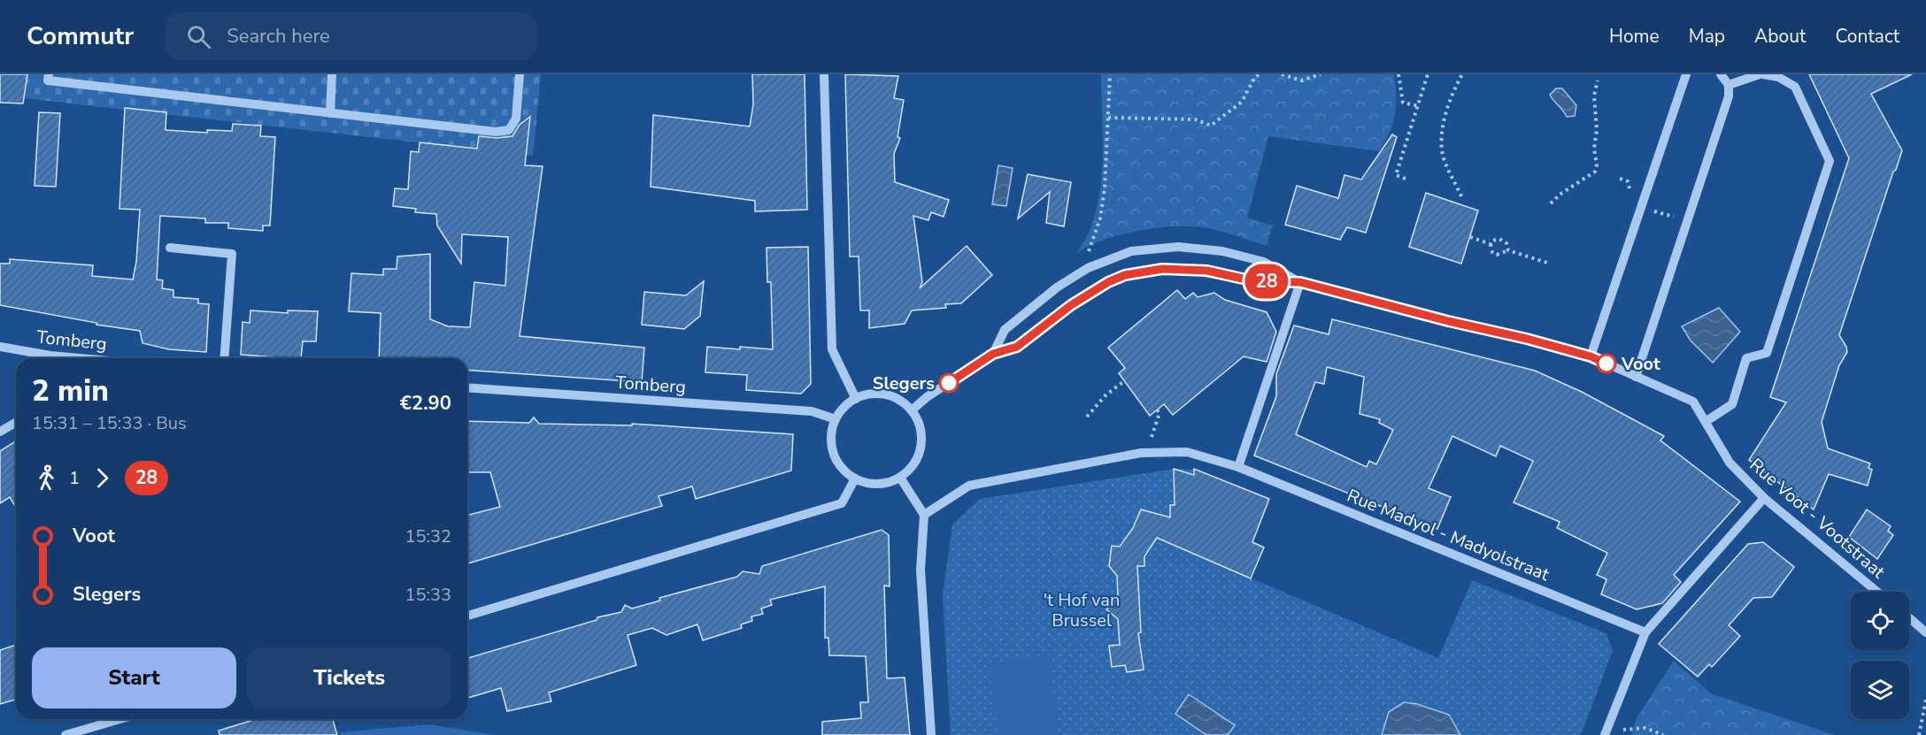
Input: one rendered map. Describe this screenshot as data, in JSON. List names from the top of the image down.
{
  "streets": {
    "street": ["Tomberg", "Rue Voot - Vootstraat", "Rue Madyol - Madyolstraat"]
  },
  "parks": ["'t Hof van Brussel"],
  "places": ["Voot", "Slegers"],
  "lines": ["bus line 28"],
  "page": {
    "header": "Commutr",
    "search": "Search here",
    "nav": [
      "Home",
      "Map",
      "About",
      "Contact"
    ],
    "on_map": "28",
    "heading": ["2 min", "15:31 – 15:33 · Bus", "€2.90"],
    "legs": ["1", "28"],
    "list": [
      {
        "name": "Voot",
        "value": "15:32"
      },
      {
        "name": "Slegers",
        "value": "15:33"
      }
    ],
    "buttons": ["Start", "Tickets"]
  }
}
